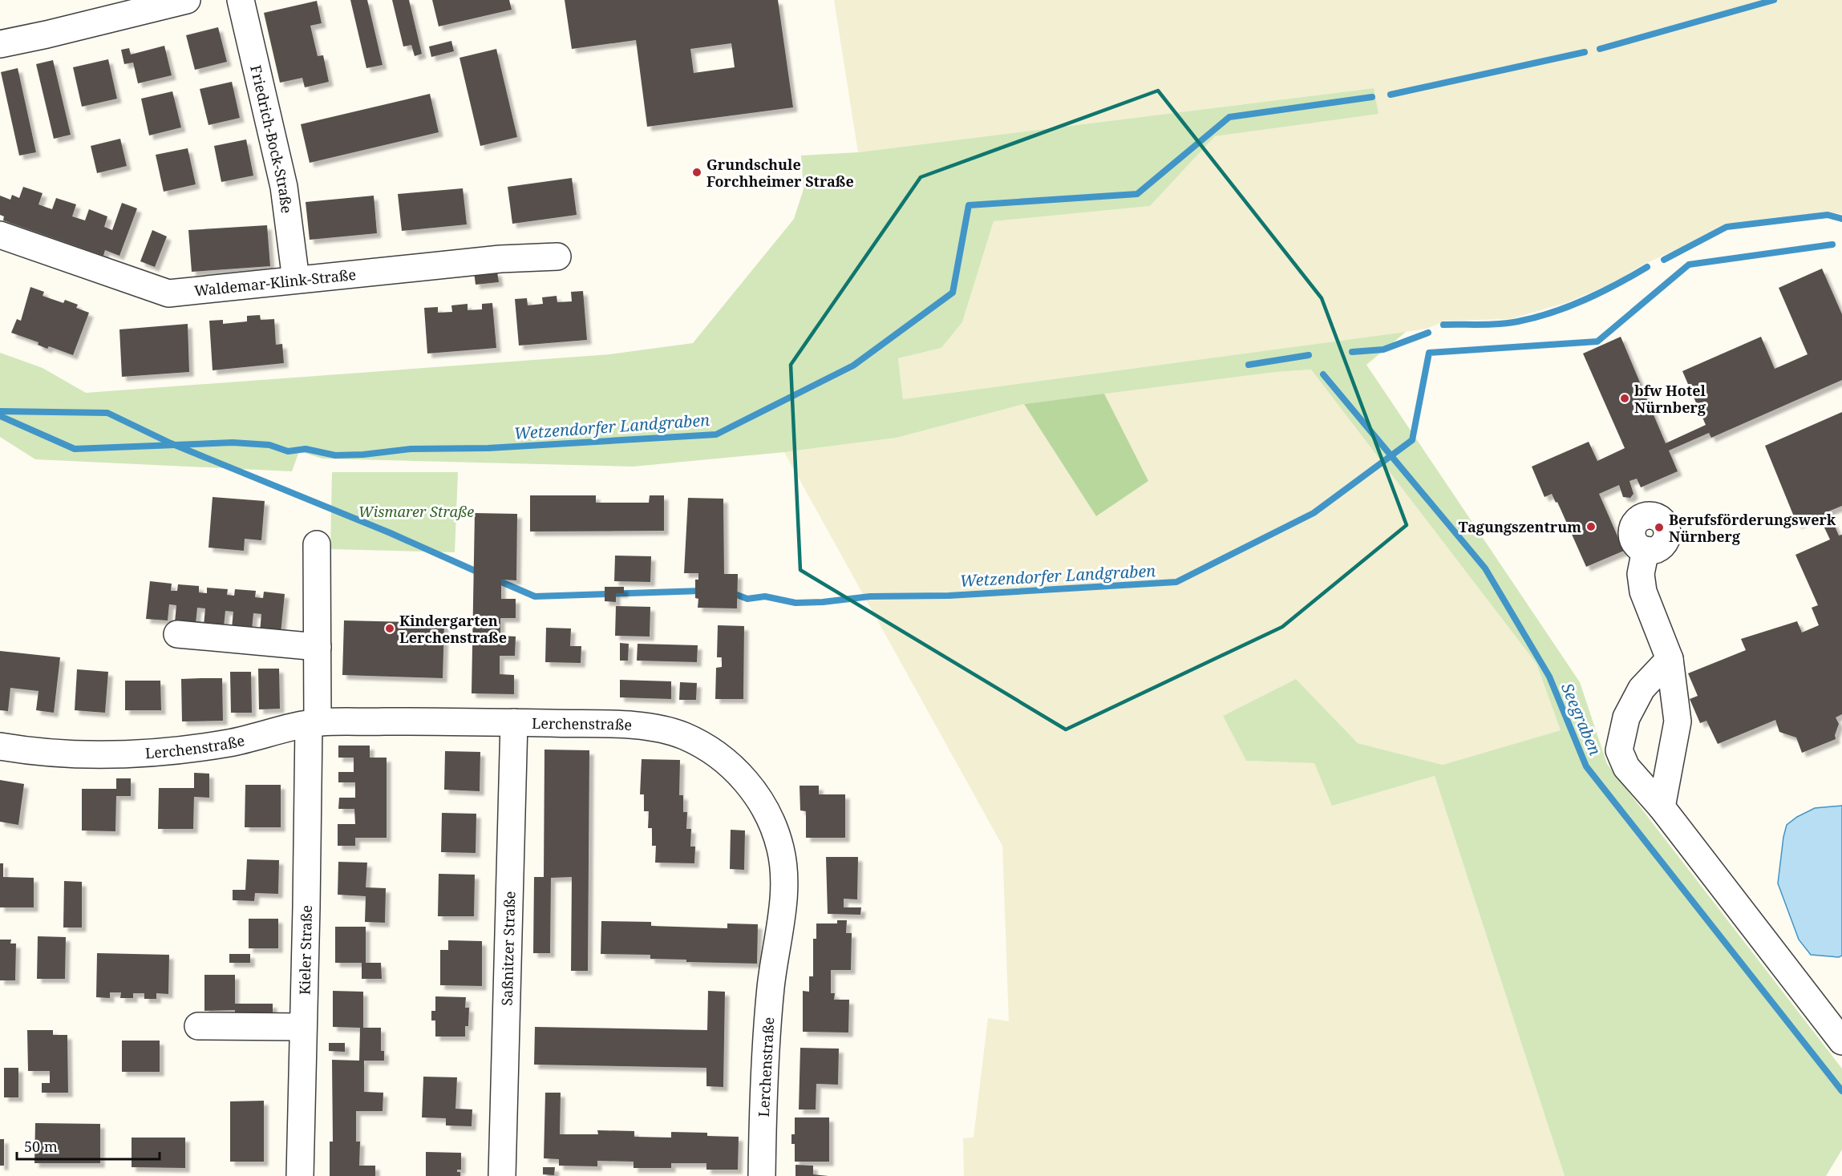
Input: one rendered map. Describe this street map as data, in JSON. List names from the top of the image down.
{
  "streets": {
    "street": [
      "Friedrich-Bock-Straße",
      "Waldemar-Klink-Straße",
      "Lerchenstraße",
      "Saßnitzer Straße",
      "Kieler Straße"
    ]
  },
  "crossings": [
    ["Friedrich-Bock-Straße", "Waldemar-Klink-Straße"],
    ["Lerchenstraße", "Saßnitzer Straße"],
    ["Lerchenstraße", "Kieler Straße"]
  ],
  "water": ["Wetzendorfer Landgraben", "Seegraben"],
  "parks": ["Wismarer Straße"],
  "places": [
    "Grundschule Forchheimer Straße",
    "bfw Hotel Nürnberg",
    "Tagungszentrum",
    "Berufsförderungswerk Nürnberg",
    "Kindergarten Lerchenstraße"
  ],
  "scale_bar": "50 m"
}
